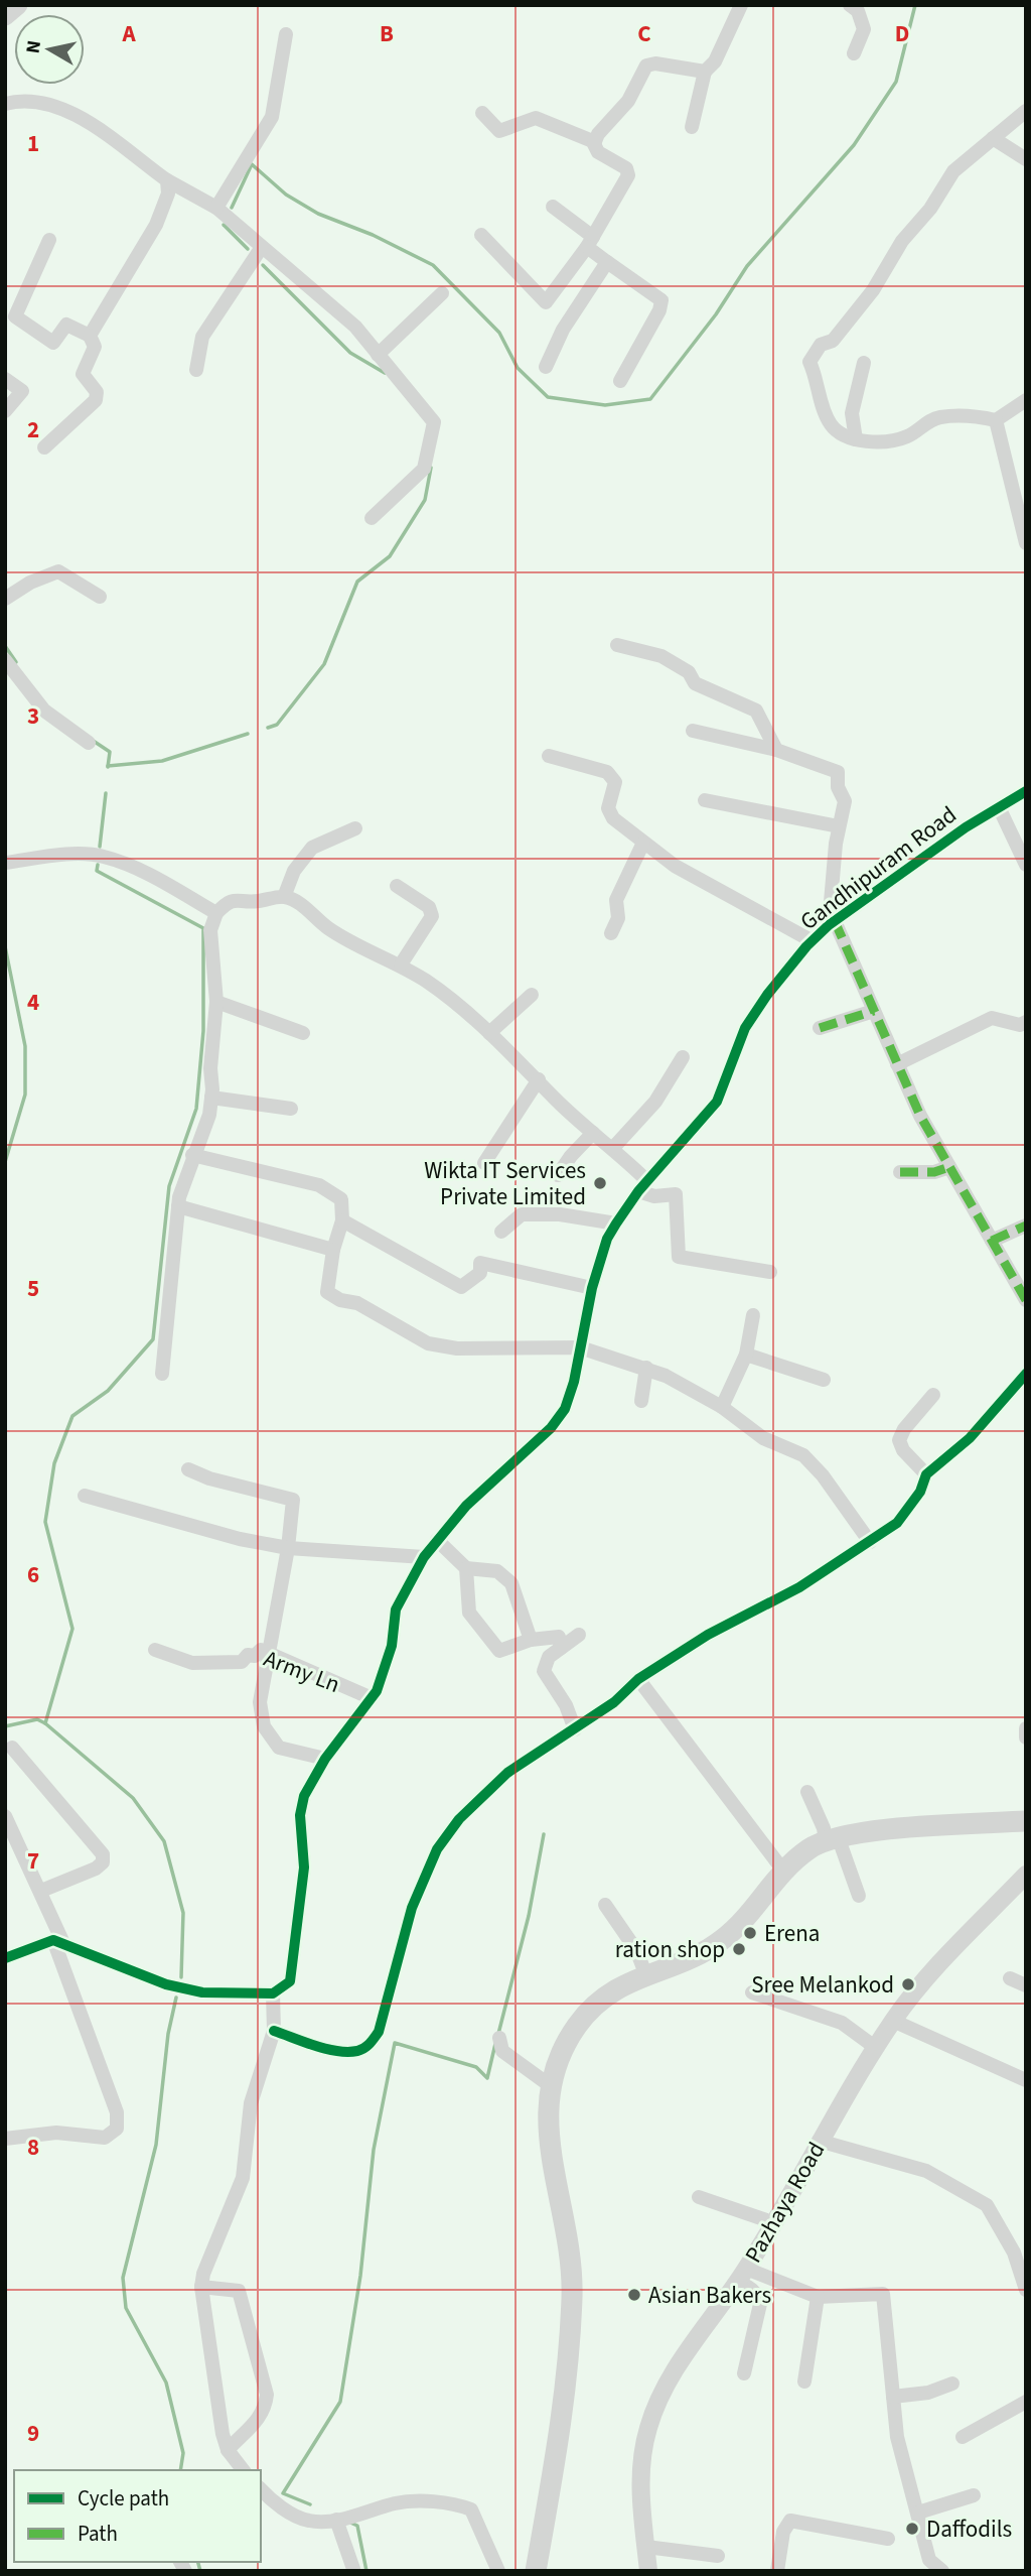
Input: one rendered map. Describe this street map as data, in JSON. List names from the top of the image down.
{
  "streets": {
    "street": ["Gandhipuram Road", "Army Ln", "Pazhaya Road"]
  },
  "crossings": [
    ["Gandhipuram Road", "Army Ln"]
  ],
  "places": [
    "Wikta IT Services Private Limited",
    "Erena",
    "ration shop",
    "Sree Melankod",
    "Asian Bakers",
    "Daffodils"
  ],
  "legend": ["Cycle path", "Path"],
  "north": "left",
  "grid": {
    "columns": [
      "A",
      "B",
      "C",
      "D"
    ],
    "rows": [
      "1",
      "2",
      "3",
      "4",
      "5",
      "6",
      "7",
      "8",
      "9"
    ]
  }
}
